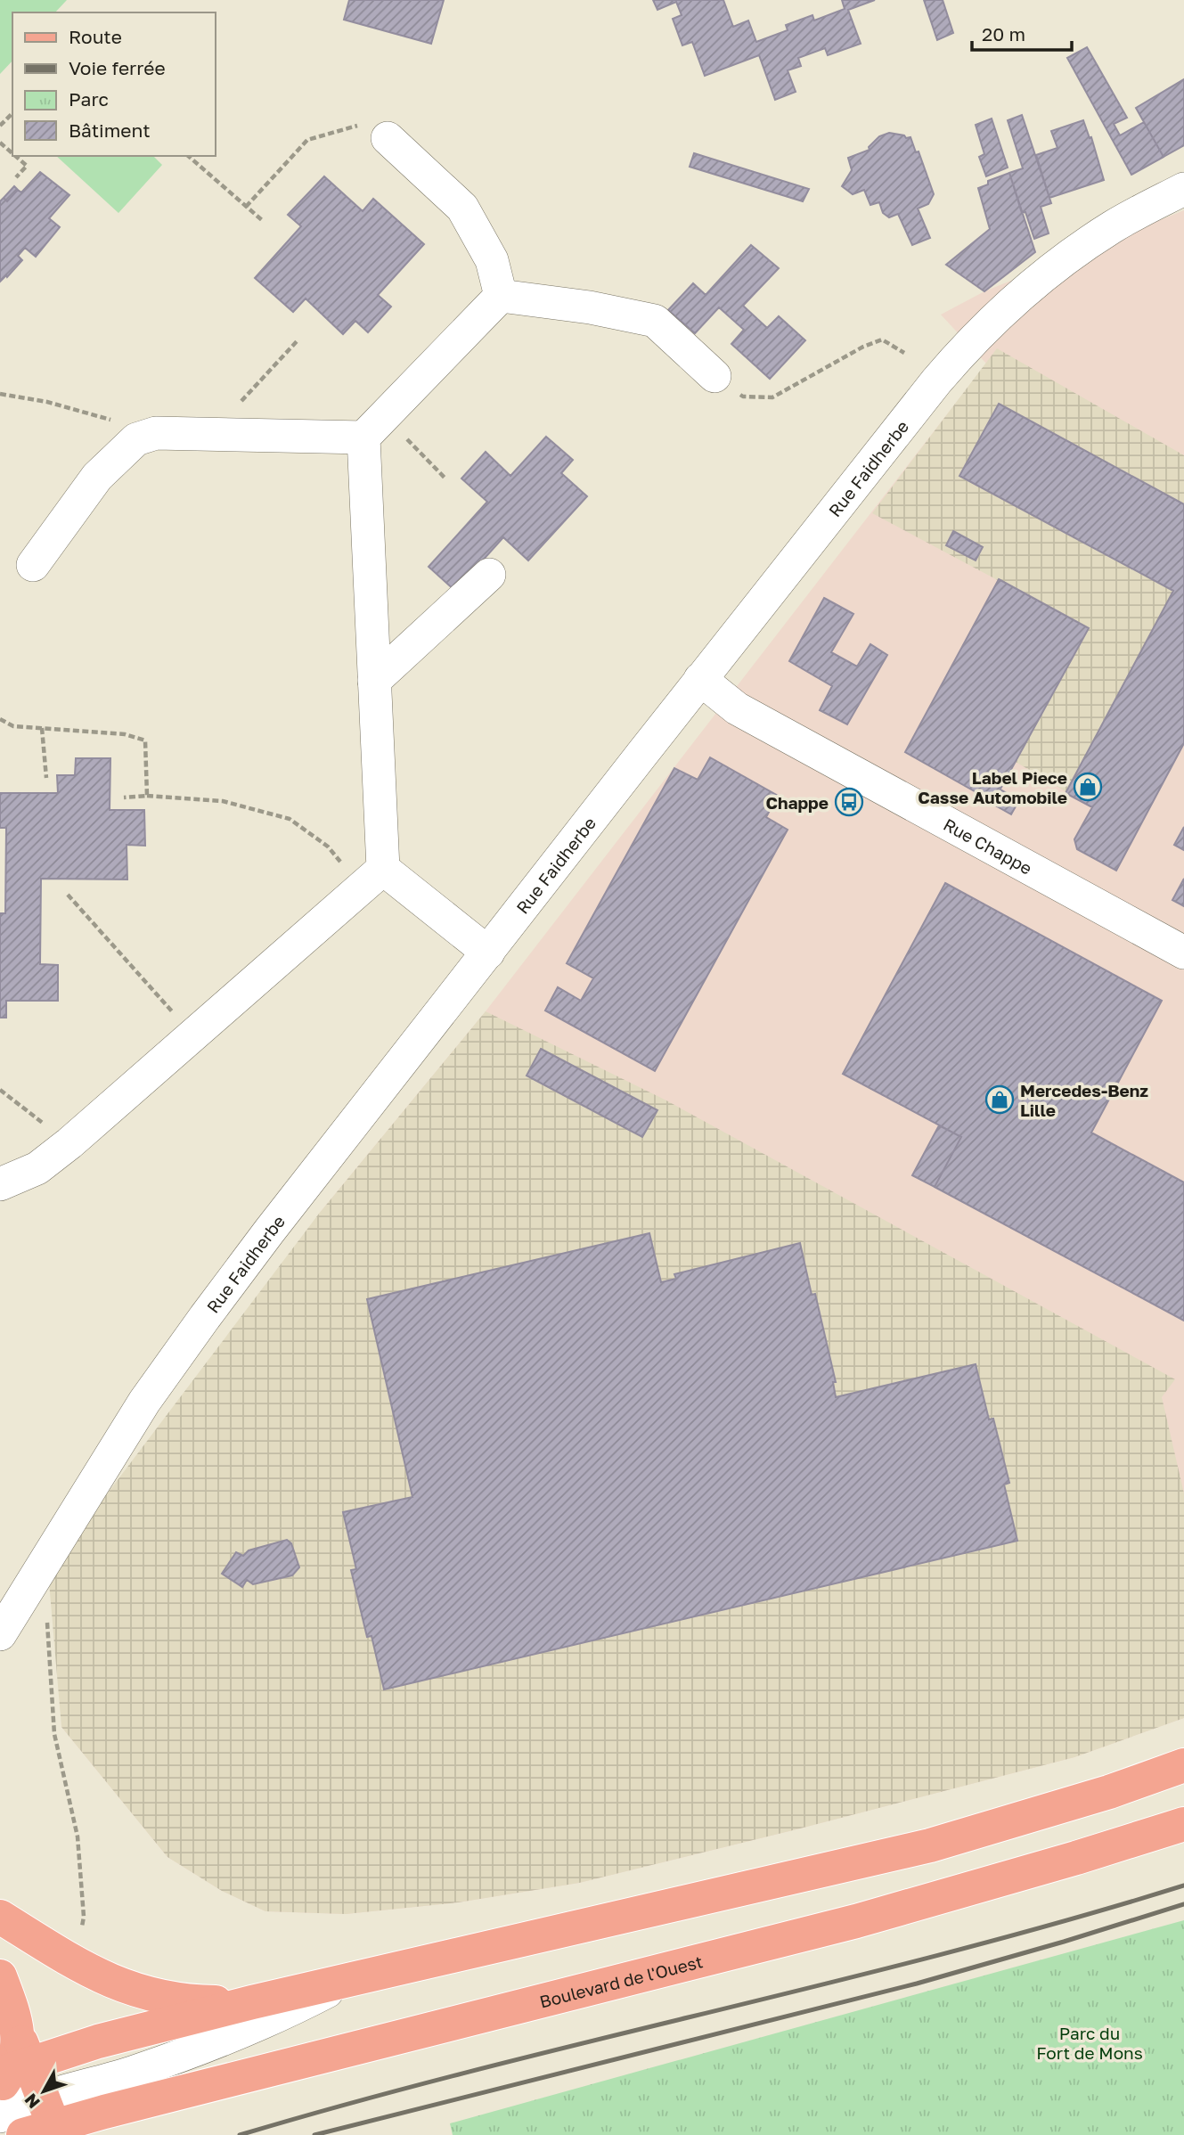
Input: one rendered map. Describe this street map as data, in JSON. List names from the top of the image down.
{
  "streets": {
    "main road": ["Boulevard de l'Ouest"],
    "street": ["Rue Faidherbe", "Rue Chappe"]
  },
  "crossings": [
    ["Rue Faidherbe", "Rue Chappe"]
  ],
  "parks": ["Parc du Fort de Mons"],
  "places": {
    "shop": ["Label Piece Casse Automobile", "Mercedes-Benz Lille"],
    "bus stop": ["Chappe"]
  },
  "legend": [
    "Route",
    "Voie ferrée",
    "Parc",
    "Bâtiment"
  ],
  "scale_bar": "20 m",
  "north": "bottom left"
}
